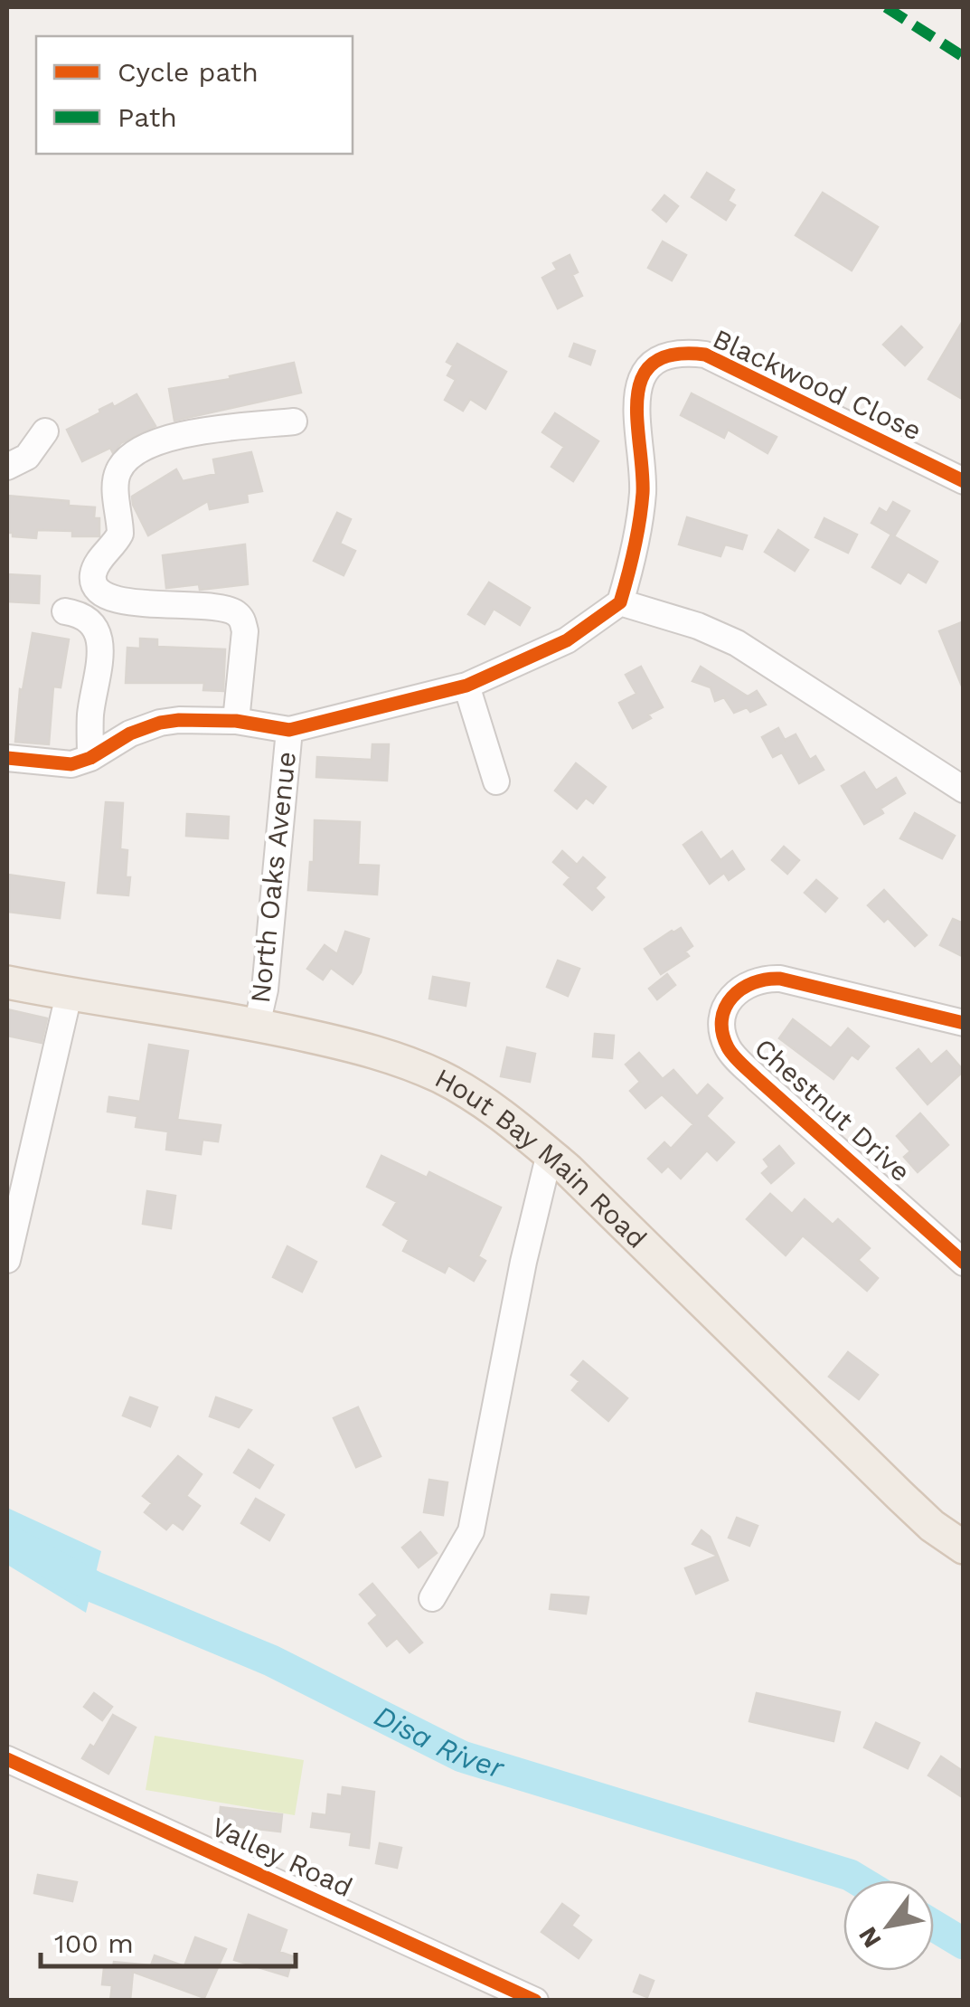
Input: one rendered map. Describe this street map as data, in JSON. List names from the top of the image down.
{
  "streets": {
    "main road": ["Hout Bay Main Road"],
    "street": [
      "Blackwood Close",
      "North Oaks Avenue",
      "Chestnut Drive",
      "Valley Road"
    ]
  },
  "crossings": [
    ["North Oaks Avenue", "Hout Bay Main Road"]
  ],
  "water": ["Disa River"],
  "legend": ["Cycle path", "Path"],
  "scale_bar": "100 m",
  "north": "bottom left"
}
